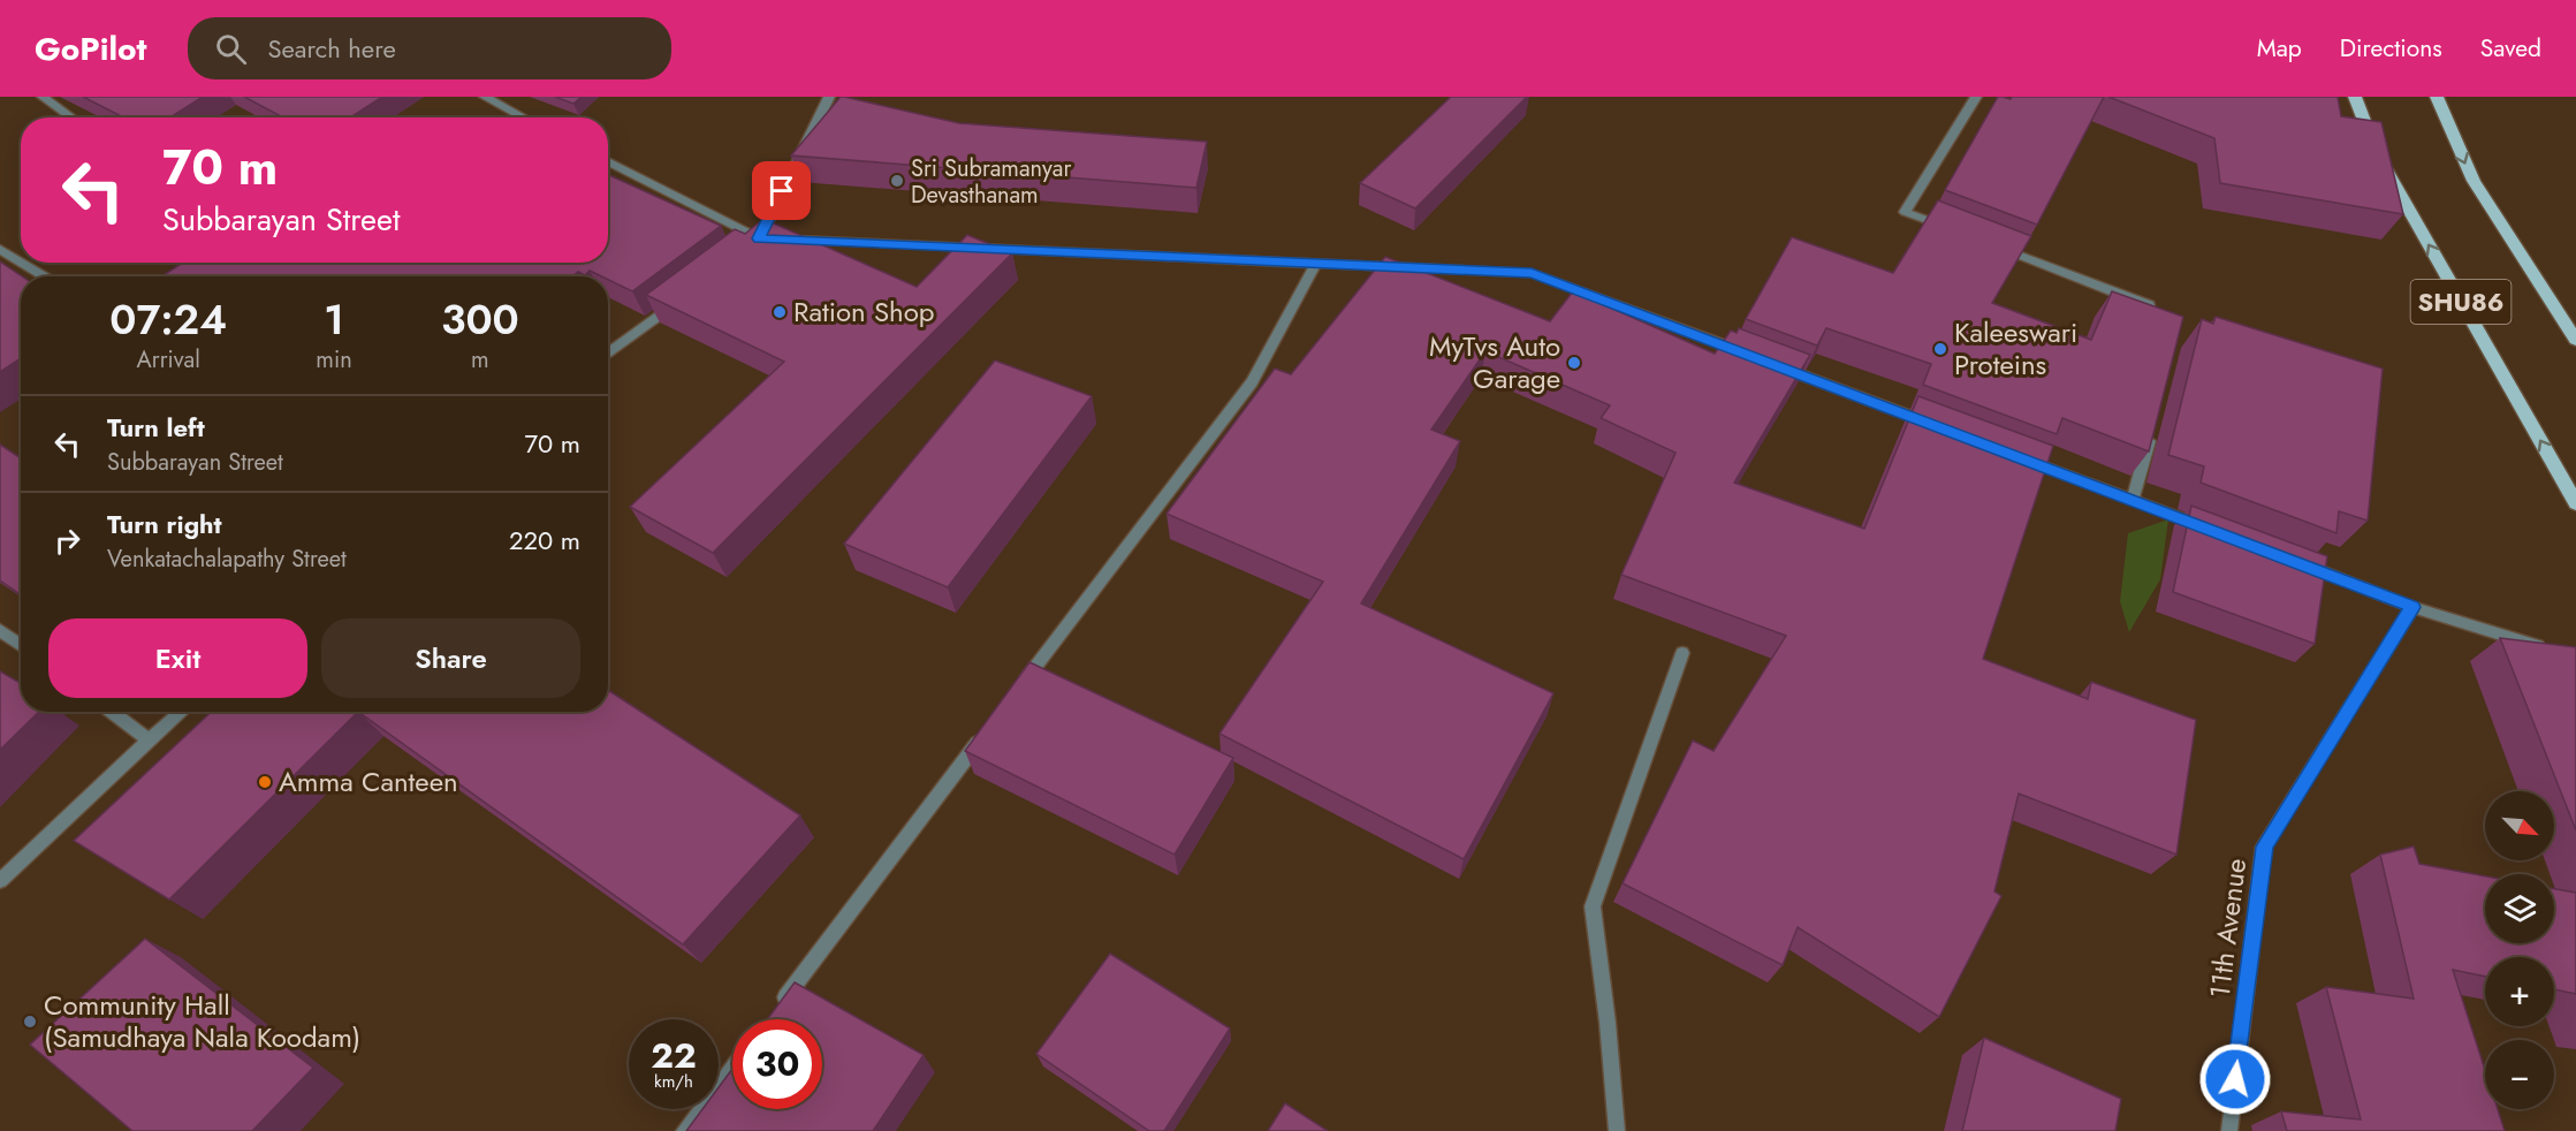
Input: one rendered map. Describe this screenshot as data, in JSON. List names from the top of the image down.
{
  "streets": {
    "main road": ["SHU86"],
    "street": ["11th Avenue"]
  },
  "places": [
    "Sri Subramanyar Devasthanam",
    "Ration Shop",
    "Kaleeswari Proteins",
    "MyTvs Auto Garage",
    "Amma Canteen",
    "Community Hall (Samudhaya Nala Koodam)"
  ],
  "north": "bottom right",
  "page": {
    "header": "GoPilot",
    "search": "Search here",
    "nav": ["Map", "Directions", "Saved"],
    "turn": ["70 m", "Subbarayan Street"],
    "eta": [
      "07:24",
      "Arrival",
      "1",
      "min",
      "300",
      "m"
    ],
    "list": [
      {
        "name": "Turn left",
        "note": "Subbarayan Street",
        "value": "70 m"
      },
      {
        "name": "Turn right",
        "note": "Venkatachalapathy Street",
        "value": "220 m"
      }
    ],
    "buttons": ["Exit", "Share"],
    "map_buttons": ["+", "−"],
    "speed": "22 km/h",
    "limit": "30"
  }
}
